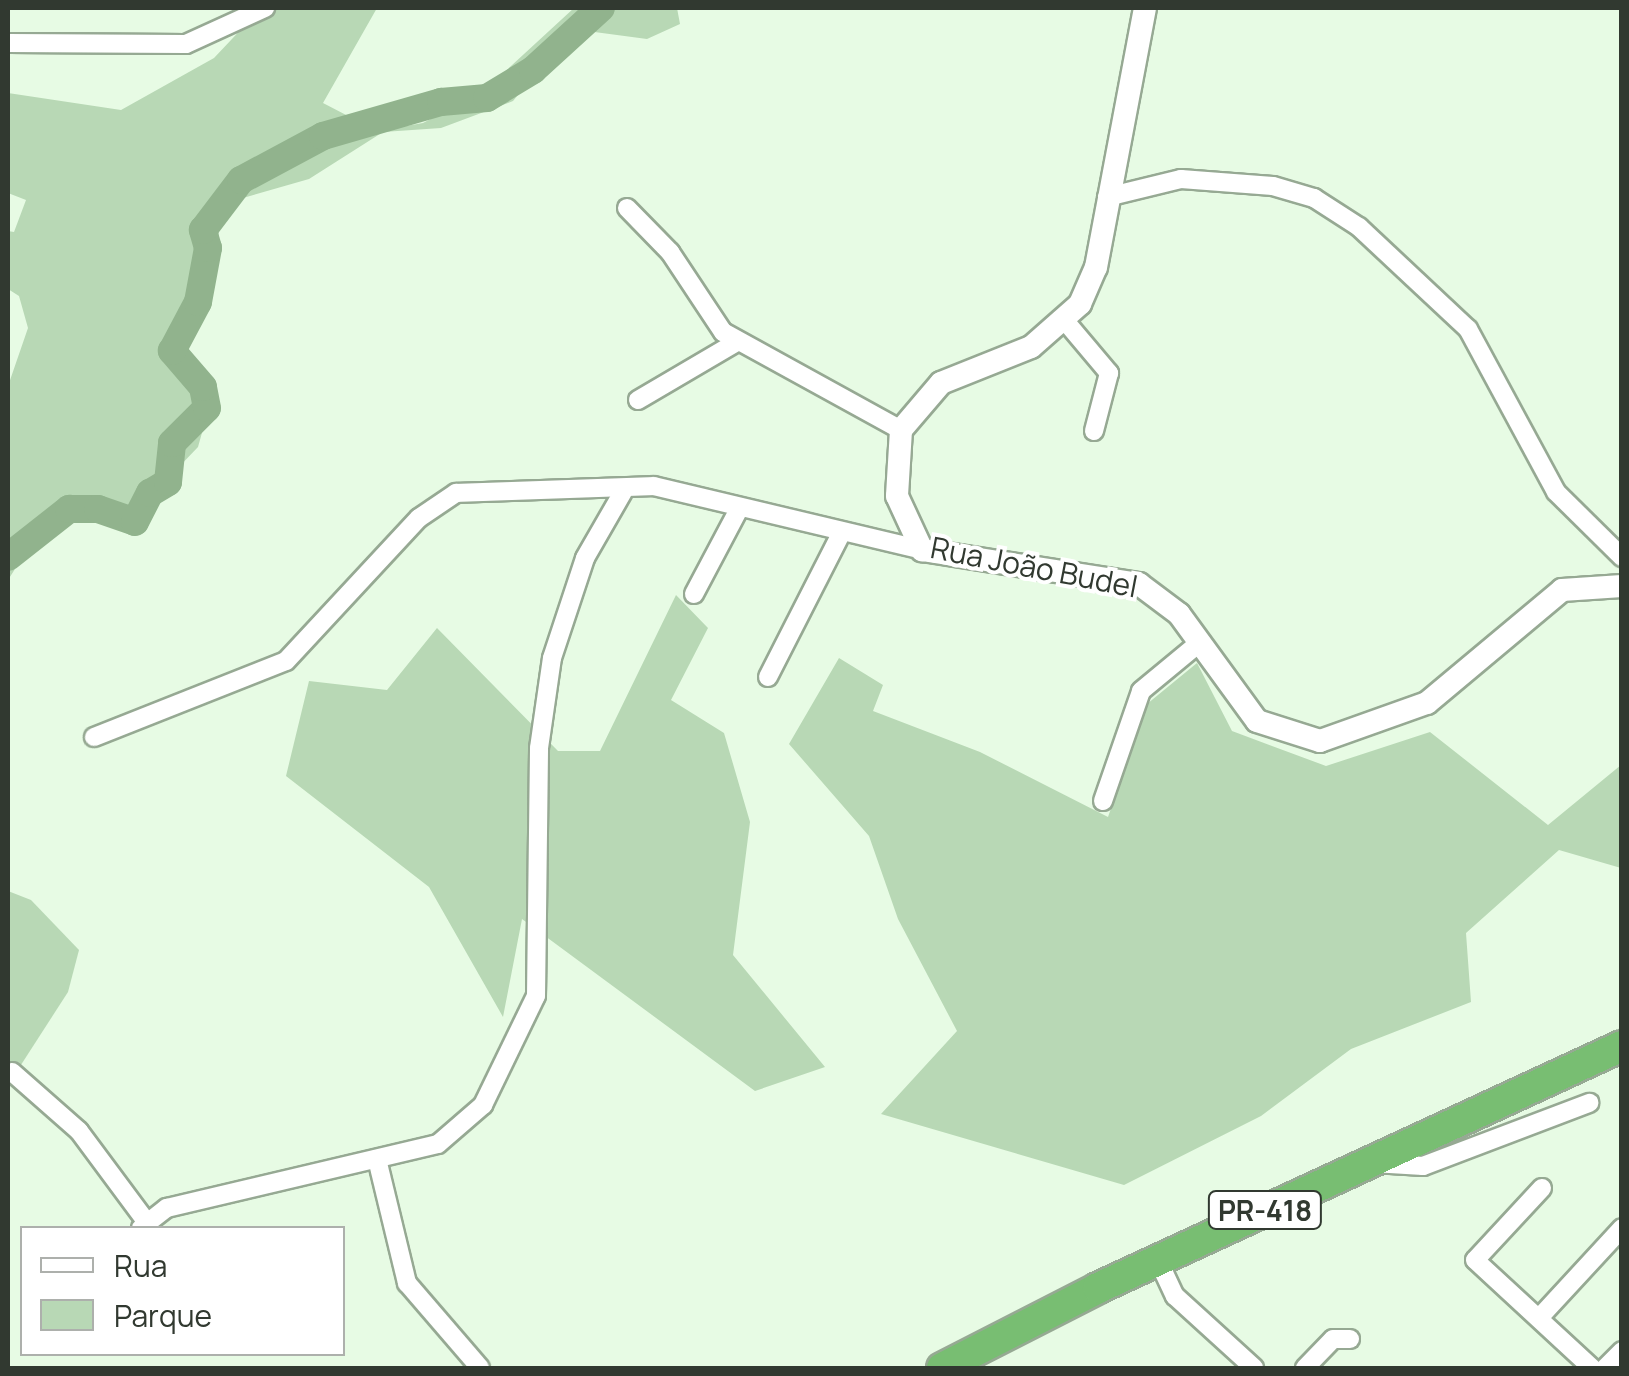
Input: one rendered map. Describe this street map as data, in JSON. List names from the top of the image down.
{
  "streets": {
    "highway": ["PR-418"],
    "street": ["Rua João Budel"]
  },
  "legend": ["Rua", "Parque"]
}
